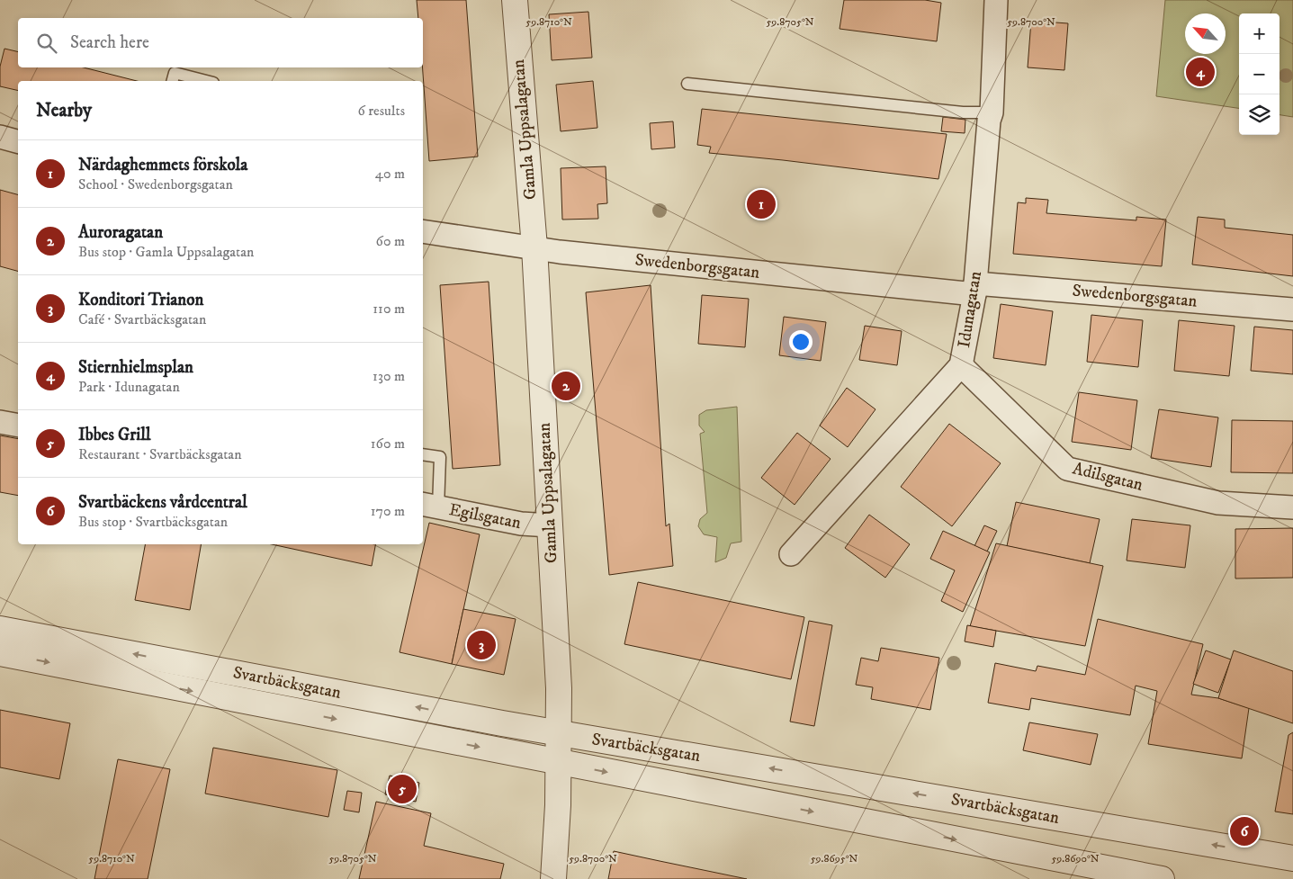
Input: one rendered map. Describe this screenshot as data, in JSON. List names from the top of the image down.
{
  "streets": {
    "street": [
      "Gamla Uppsalagatan",
      "Swedenborgsgatan",
      "Idunagatan",
      "Adilsgatan",
      "Egilsgatan",
      "Svartbäcksgatan"
    ]
  },
  "crossings": [
    ["Gamla Uppsalagatan", "Swedenborgsgatan"],
    ["Gamla Uppsalagatan", "Egilsgatan"],
    ["Gamla Uppsalagatan", "Svartbäcksgatan"],
    ["Swedenborgsgatan", "Idunagatan"],
    ["Idunagatan", "Adilsgatan"]
  ],
  "north": "top left",
  "page": {
    "map_buttons": ["+", "−"],
    "search": "Search here",
    "pins": [
      "4",
      "1",
      "2",
      "3",
      "5",
      "6"
    ],
    "heading": ["Nearby", "6 results"],
    "list": [
      {
        "mark": "1",
        "name": "Närdaghemmets förskola",
        "note": "School · Swedenborgsgatan",
        "value": "40 m"
      },
      {
        "mark": "2",
        "name": "Auroragatan",
        "note": "Bus stop · Gamla Uppsalagatan",
        "value": "60 m"
      },
      {
        "mark": "3",
        "name": "Konditori Trianon",
        "note": "Café · Svartbäcksgatan",
        "value": "110 m"
      },
      {
        "mark": "4",
        "name": "Stiernhielmsplan",
        "note": "Park · Idunagatan",
        "value": "130 m"
      },
      {
        "mark": "5",
        "name": "Ibbes Grill",
        "note": "Restaurant · Svartbäcksgatan",
        "value": "160 m"
      },
      {
        "mark": "6",
        "name": "Svartbäckens vårdcentral",
        "note": "Bus stop · Svartbäcksgatan",
        "value": "170 m"
      }
    ]
  },
  "coordinates": [
    "59.8710°N",
    "59.8705°N",
    "59.8700°N",
    "59.8695°N",
    "59.8690°N"
  ]
}
